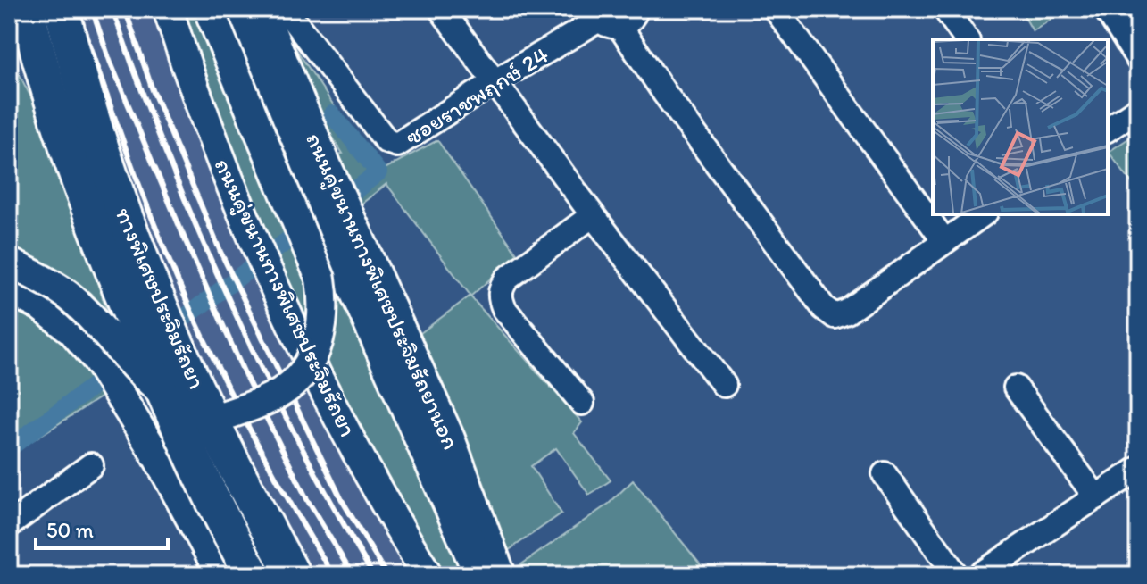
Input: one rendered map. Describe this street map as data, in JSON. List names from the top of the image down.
{
  "streets": {
    "highway": ["ทางพิเศษประจิมรัถยา"],
    "main road": ["ถนนคู่ขนานทางพิเศษประจิมรัถยานอก", "ถนนคู่ขนานทางพิเศษประจิมรัถยา"],
    "street": ["ซอยราชพฤกษ์ 24"]
  },
  "scale_bar": "50 m"
}
